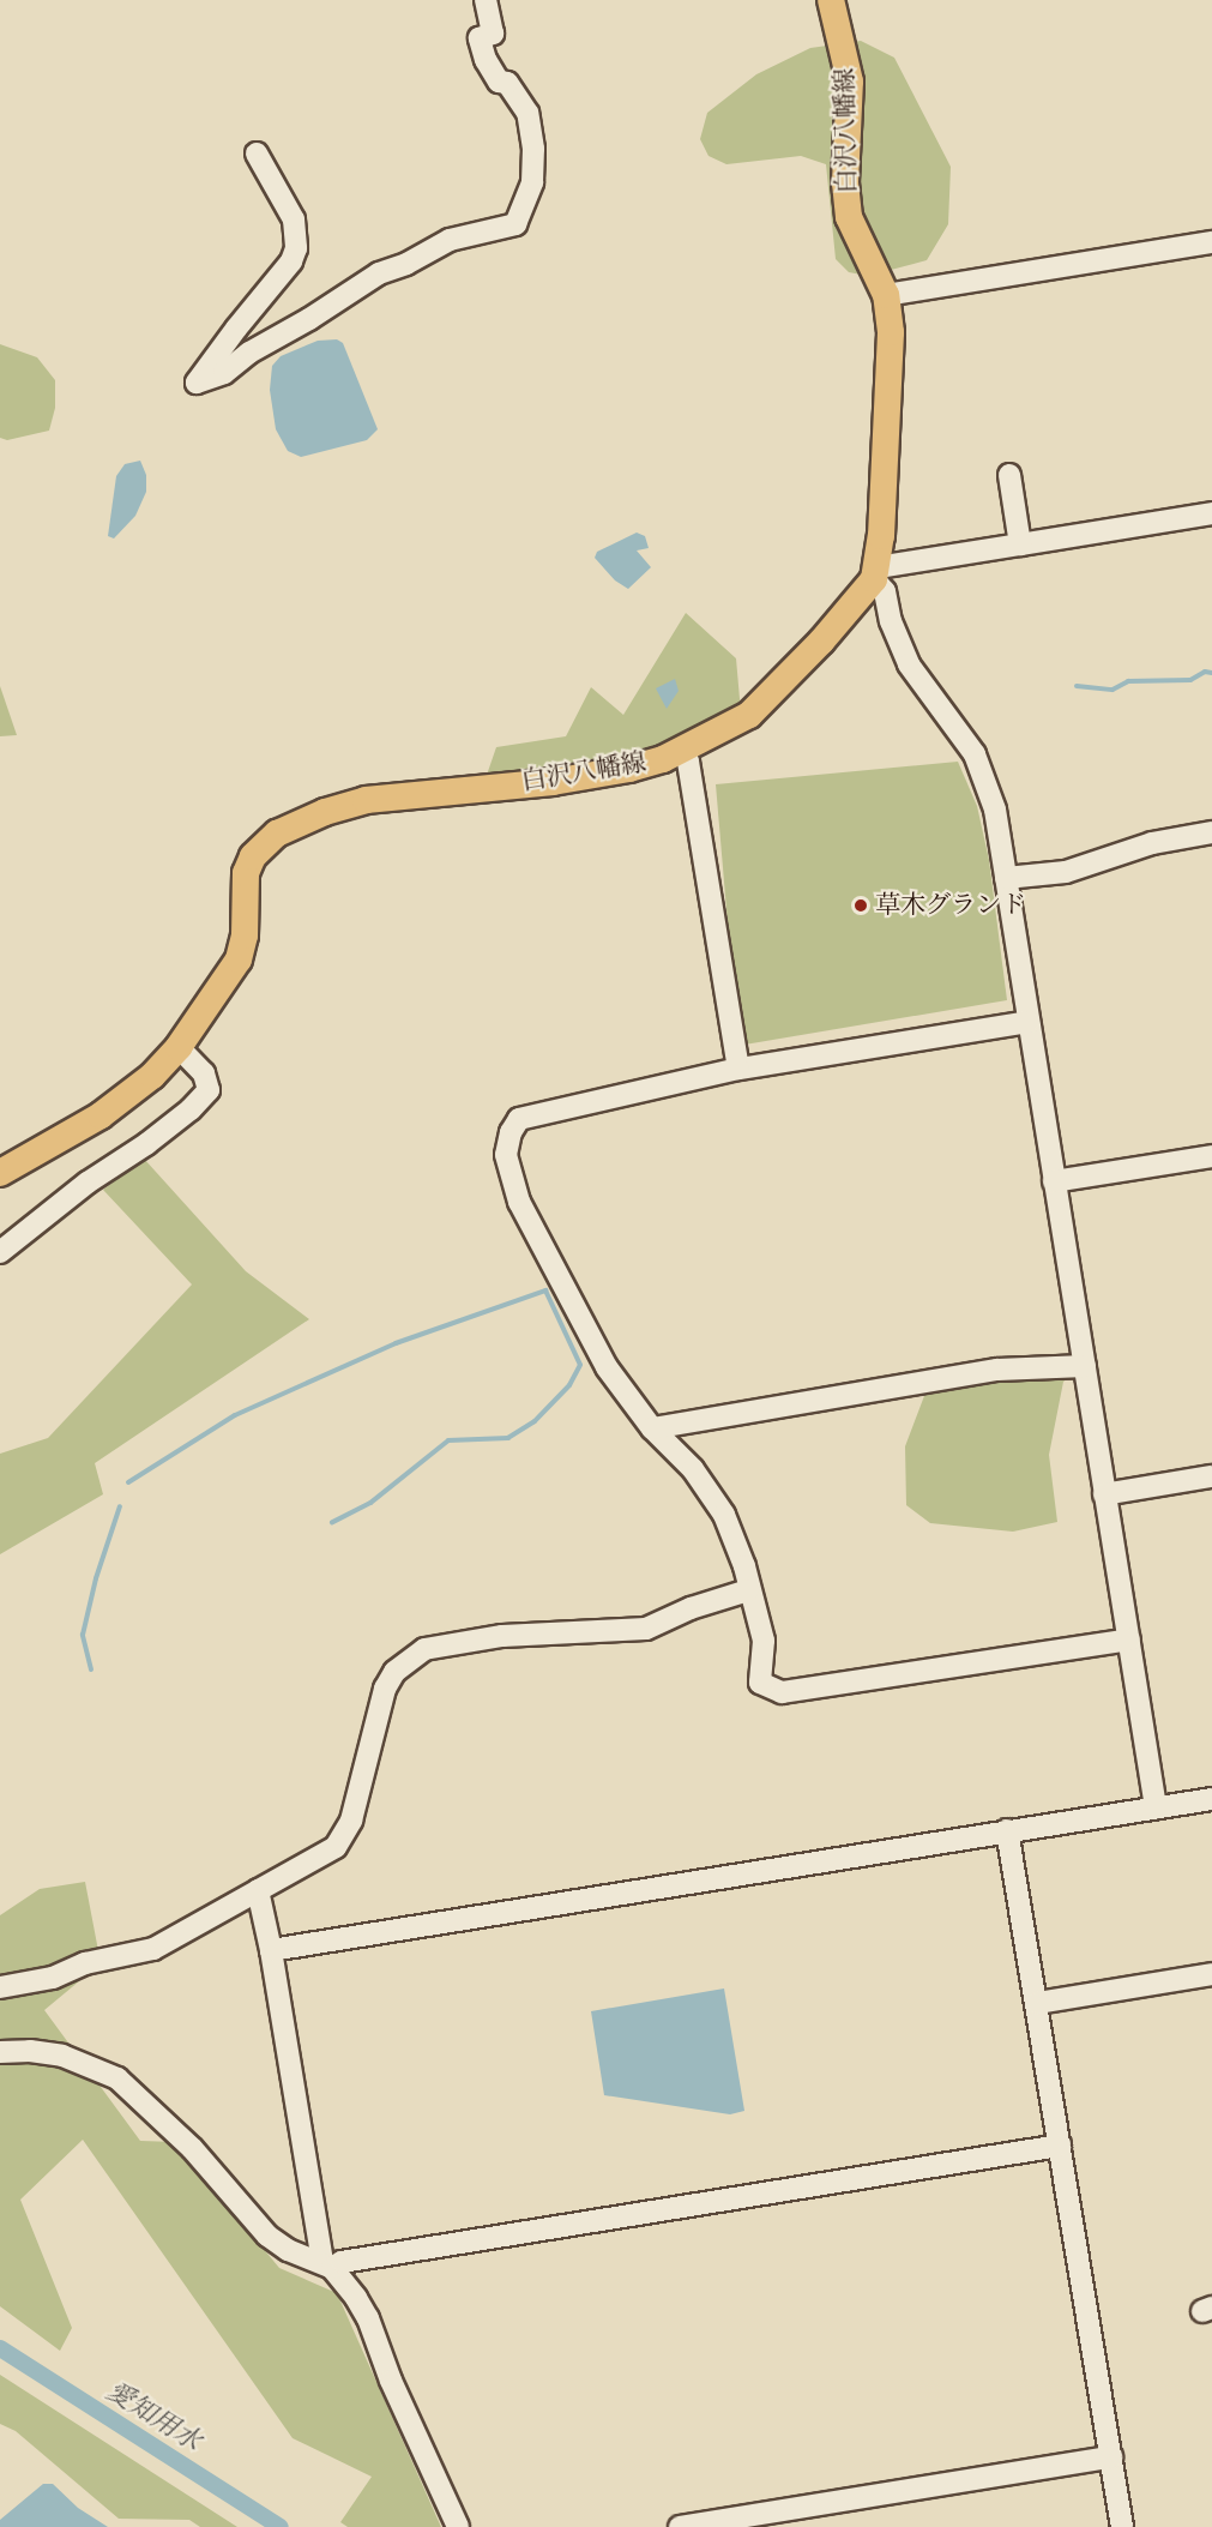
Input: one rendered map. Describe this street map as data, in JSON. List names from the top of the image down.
{
  "streets": {
    "main road": ["白沢八幡線"]
  },
  "water": ["愛知用水"],
  "places": ["草木グランド"]
}
